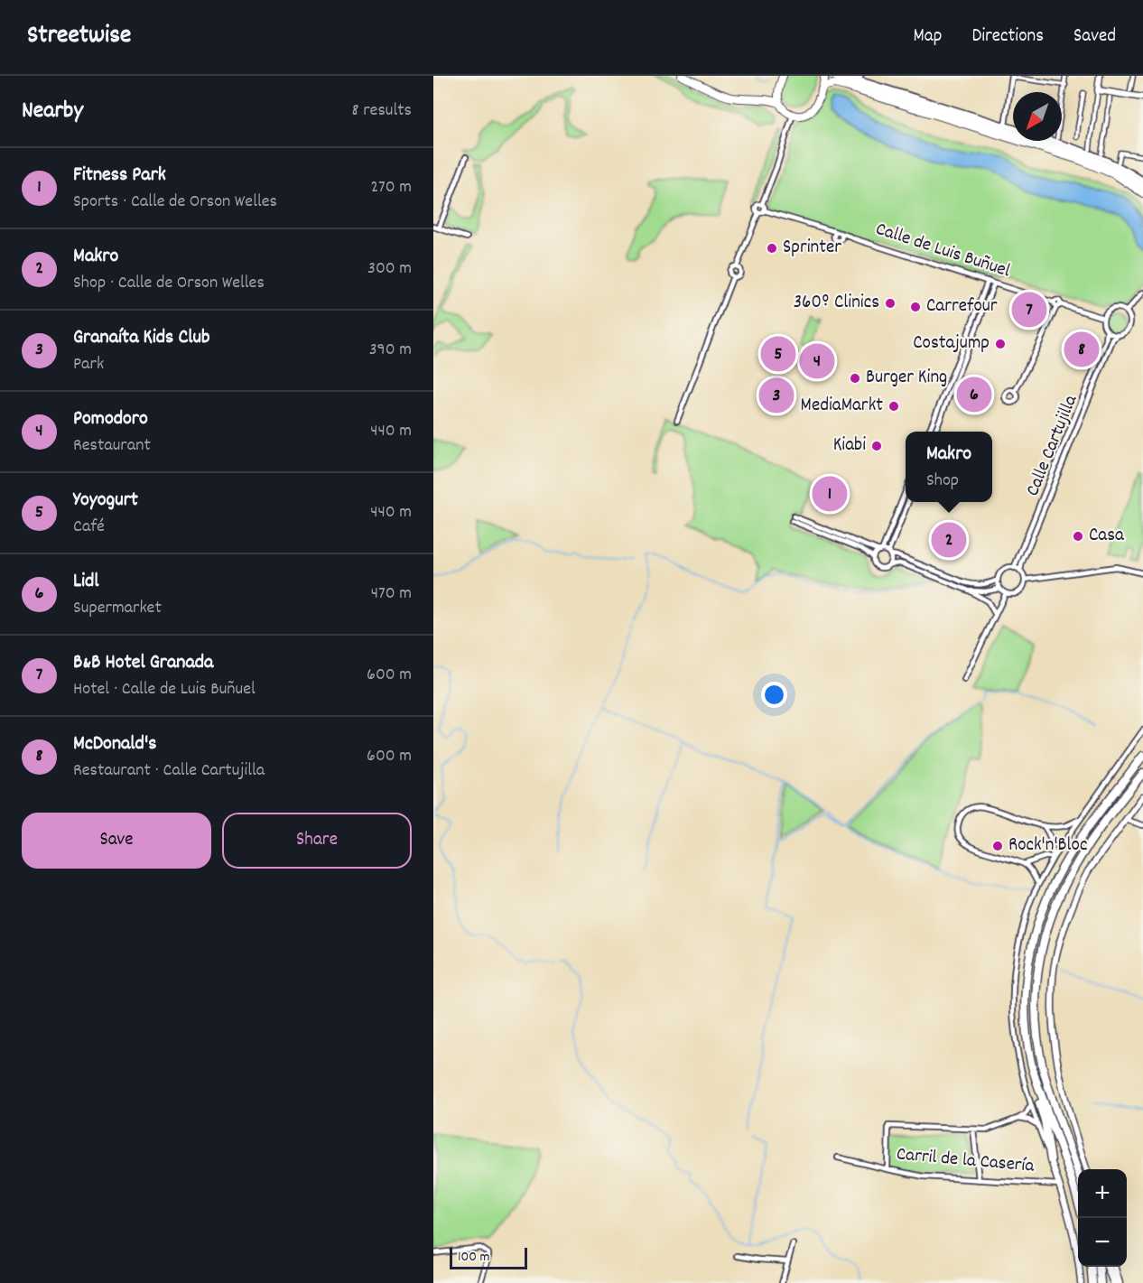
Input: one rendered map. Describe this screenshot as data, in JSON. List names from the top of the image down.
{
  "streets": {
    "street": ["Calle de Luis Buñuel", "Calle Cartujilla", "Carril de la Casería"]
  },
  "crossings": [
    ["Calle de Luis Buñuel", "Calle Cartujilla"]
  ],
  "places": [
    "Sprinter",
    "360º Clinics",
    "Carrefour",
    "Costajump",
    "Burger King",
    "MediaMarkt",
    "Kiabi",
    "Casa",
    "Rock'n'Bloc"
  ],
  "scale_bar": "100 m",
  "north": "bottom left",
  "page": {
    "header": "Streetwise",
    "nav": ["Map", "Directions", "Saved"],
    "heading": ["Nearby", "8 results"],
    "list": [
      {
        "mark": "1",
        "name": "Fitness Park",
        "note": "Sports · Calle de Orson Welles",
        "value": "270 m"
      },
      {
        "mark": "2",
        "name": "Makro",
        "note": "Shop · Calle de Orson Welles",
        "value": "300 m"
      },
      {
        "mark": "3",
        "name": "Granaíta Kids Club",
        "note": "Park",
        "value": "390 m"
      },
      {
        "mark": "4",
        "name": "Pomodoro",
        "note": "Restaurant",
        "value": "440 m"
      },
      {
        "mark": "5",
        "name": "Yoyogurt",
        "note": "Café",
        "value": "440 m"
      },
      {
        "mark": "6",
        "name": "Lidl",
        "note": "Supermarket",
        "value": "470 m"
      },
      {
        "mark": "7",
        "name": "B&B Hotel Granada",
        "note": "Hotel · Calle de Luis Buñuel",
        "value": "600 m"
      },
      {
        "mark": "8",
        "name": "McDonald's",
        "note": "Restaurant · Calle Cartujilla",
        "value": "600 m"
      }
    ],
    "pins": [
      "7",
      "8",
      "5",
      "4",
      "6",
      "3",
      "1",
      "2"
    ],
    "popup": ["Makro", "Shop"],
    "buttons": ["Save", "Share"],
    "map_buttons": ["+", "−"],
    "scale": "100 m"
  }
}
